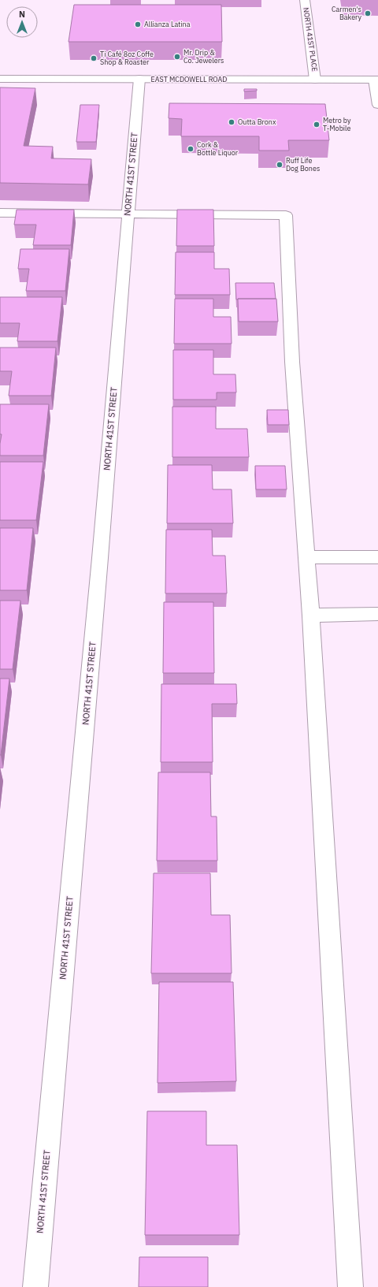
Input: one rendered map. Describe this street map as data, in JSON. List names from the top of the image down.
{
  "streets": {
    "street": ["NORTH 41ST PLACE", "EAST MCDOWELL ROAD", "NORTH 41ST STREET"]
  },
  "crossings": [
    ["NORTH 41ST PLACE", "EAST MCDOWELL ROAD"],
    ["EAST MCDOWELL ROAD", "NORTH 41ST STREET"]
  ],
  "places": [
    "Carmen's Bakery",
    "Allianza Latina",
    "Mr. Drip & Co. Jewelers",
    "Ti Café 8oz Coffe Shop & Roaster",
    "Outta Bronx",
    "Metro by T-Mobile",
    "Cork & Bottle Liquor",
    "Ruff Life Dog Bones"
  ],
  "north": "top"
}
